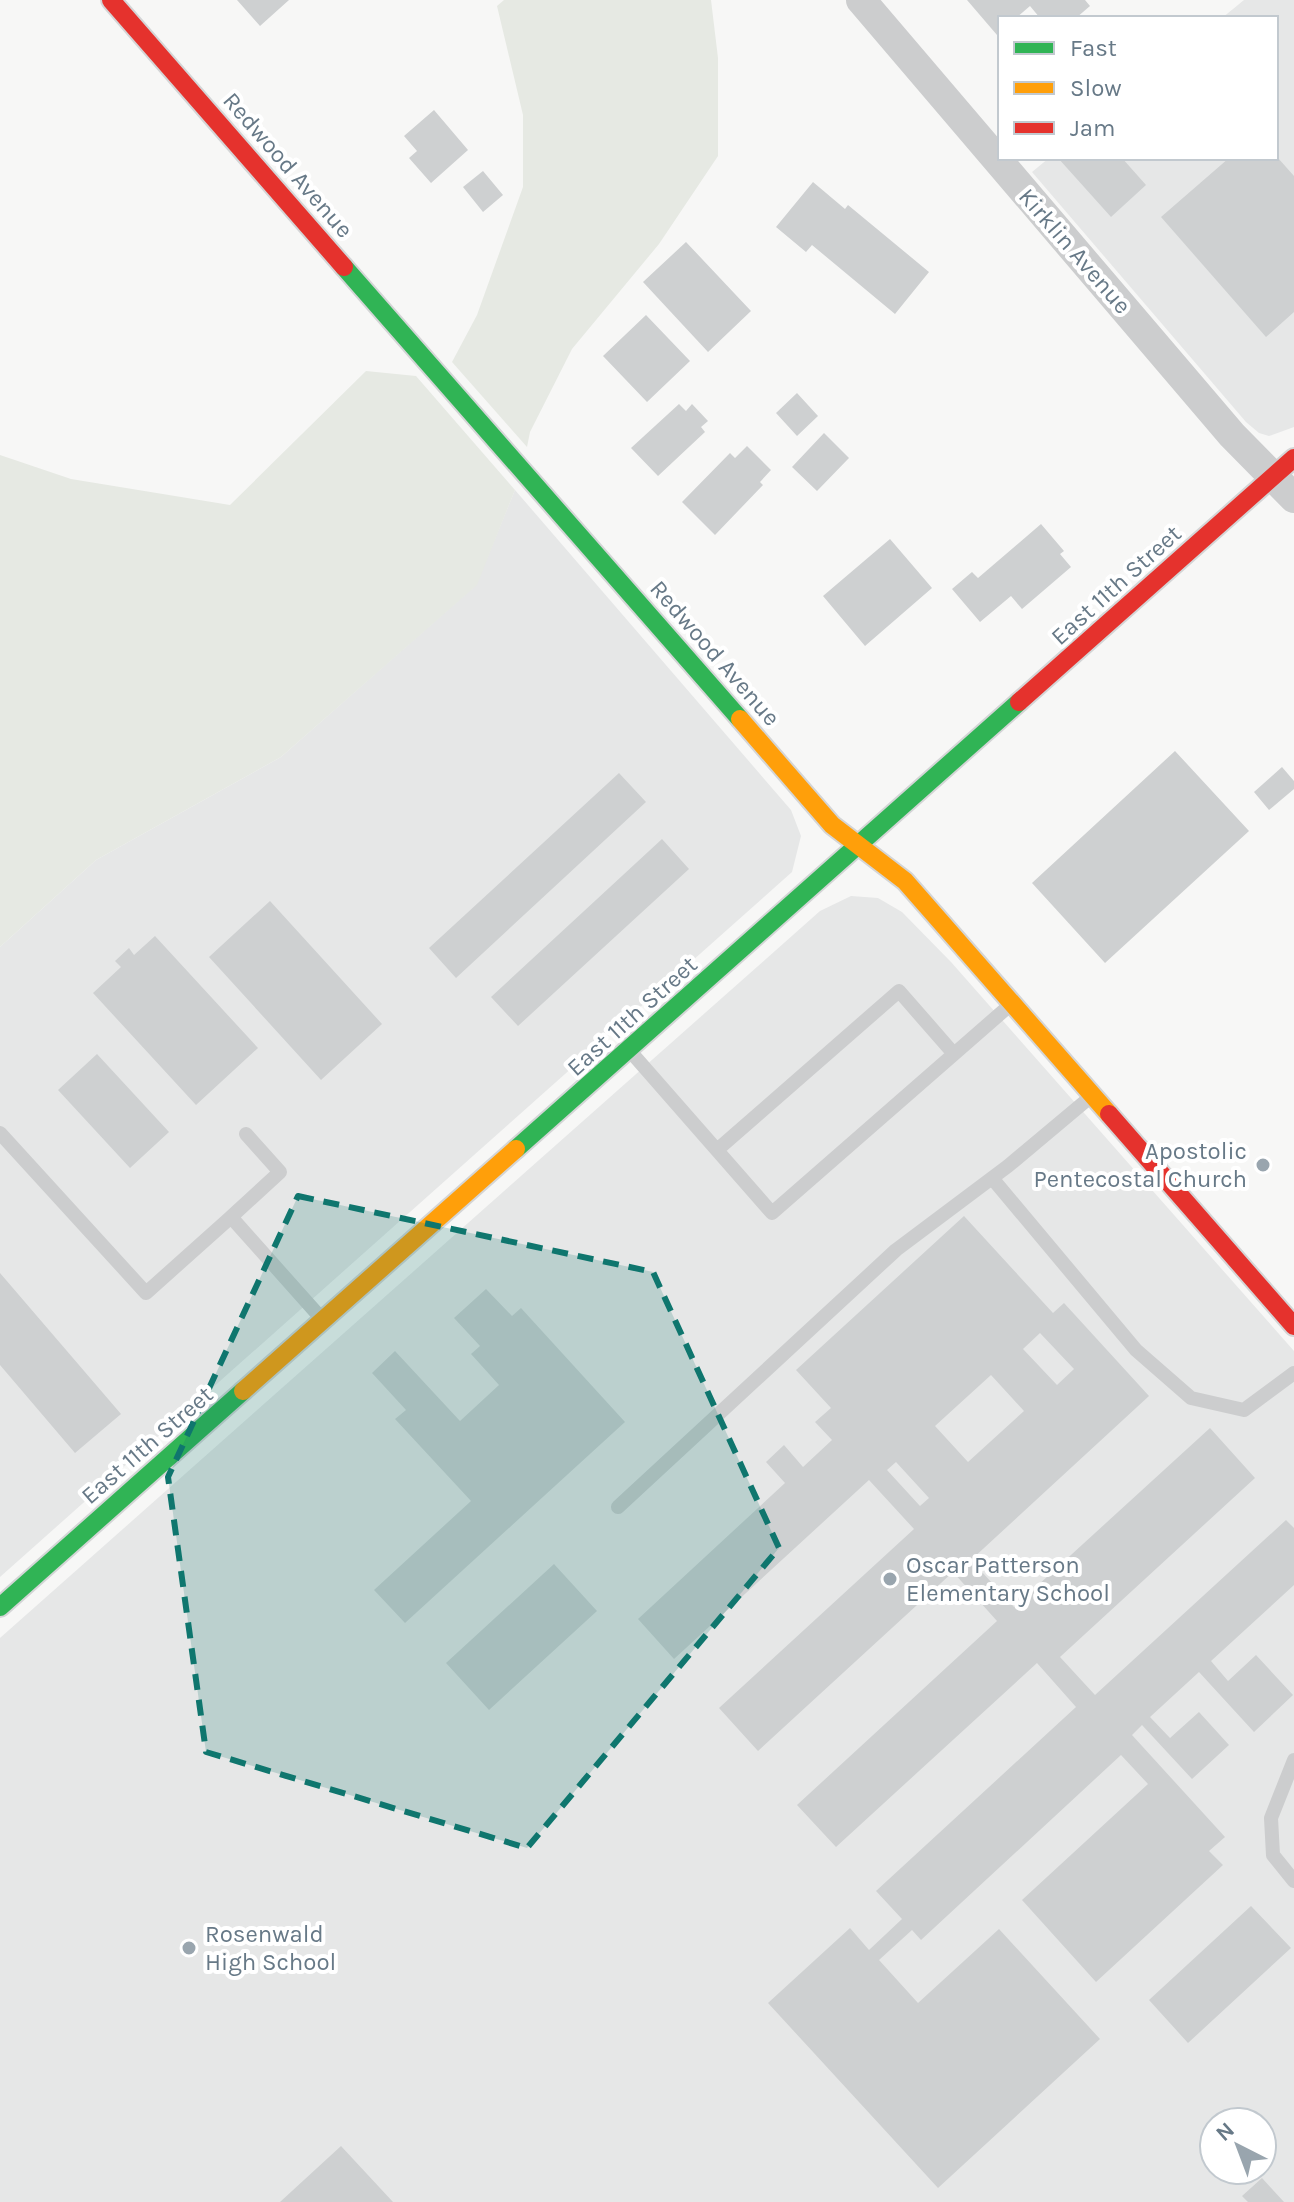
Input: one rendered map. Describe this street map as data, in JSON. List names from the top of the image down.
{
  "streets": {
    "street": ["Redwood Avenue", "Kirklin Avenue", "East 11th Street"]
  },
  "crossings": [
    ["Redwood Avenue", "East 11th Street"],
    ["Kirklin Avenue", "East 11th Street"]
  ],
  "places": ["Apostolic Pentecostal Church", "Oscar Patterson Elementary School", "Rosenwald High School"],
  "legend": ["Fast", "Slow", "Jam"],
  "north": "top left"
}
